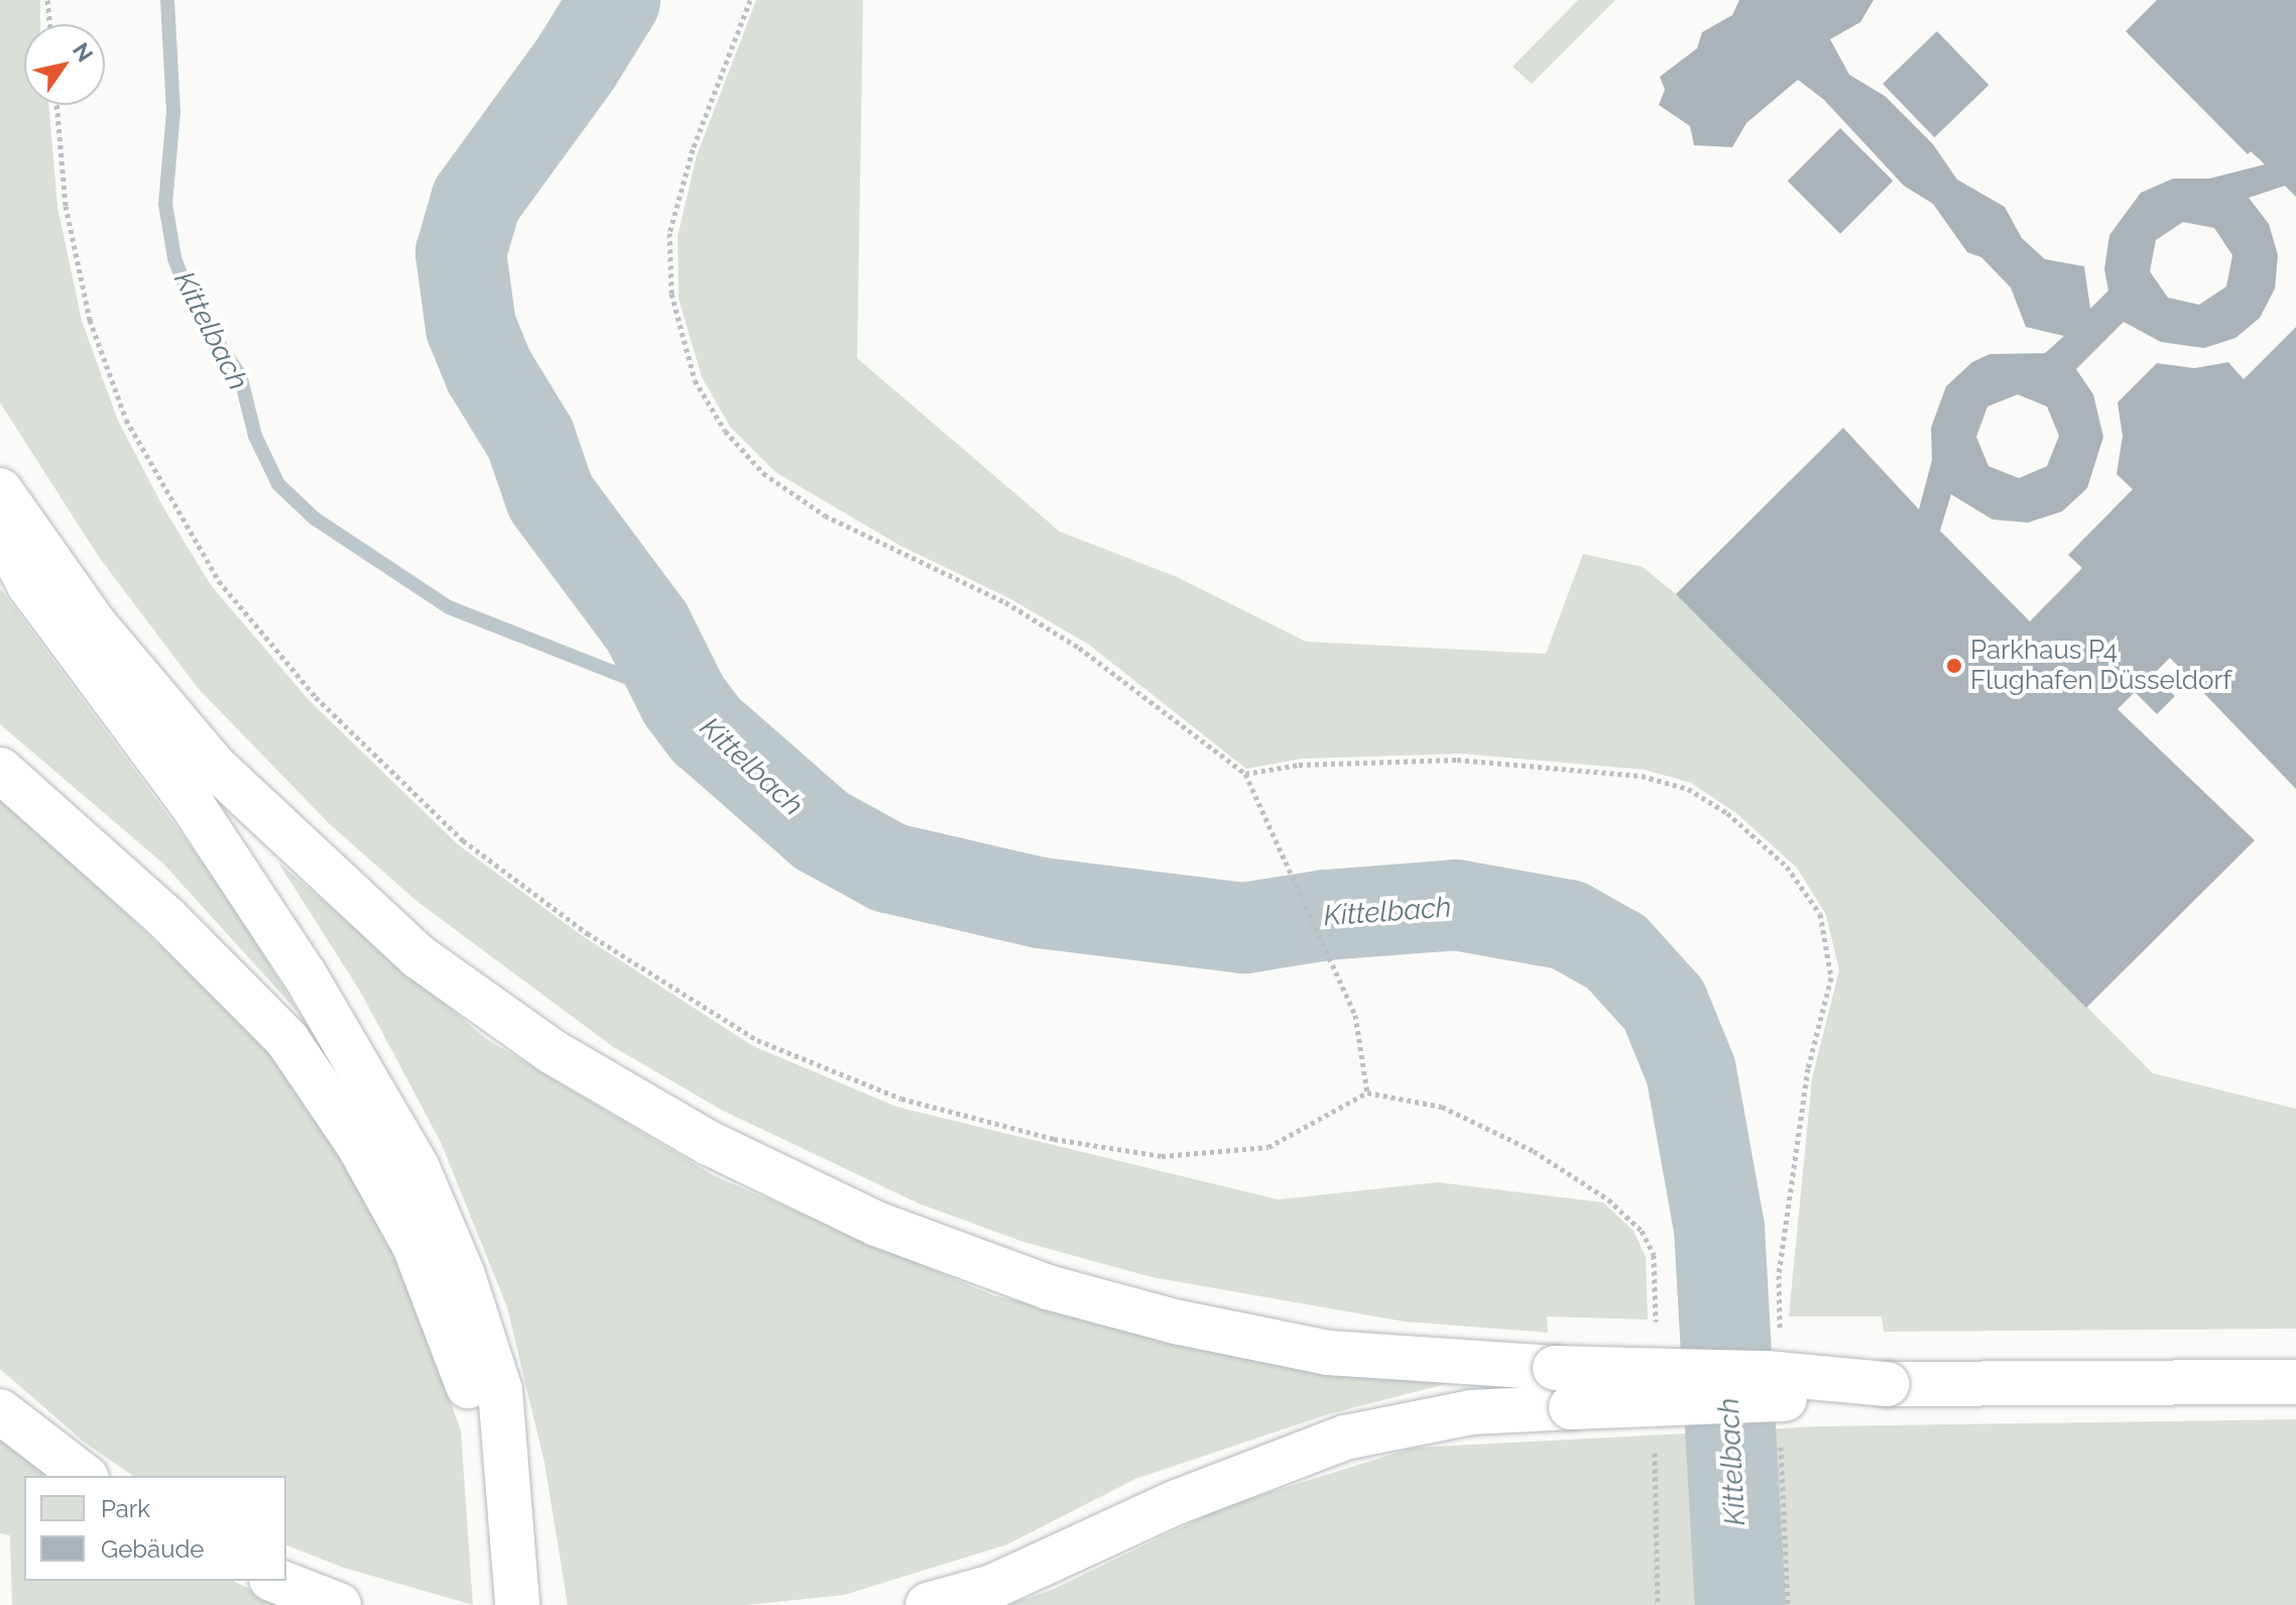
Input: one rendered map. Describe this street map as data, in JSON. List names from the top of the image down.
{
  "water": ["Kittelbach"],
  "places": ["Parkhaus P4 Flughafen Düsseldorf"],
  "legend": ["Park", "Gebäude"],
  "north": "top right"
}
